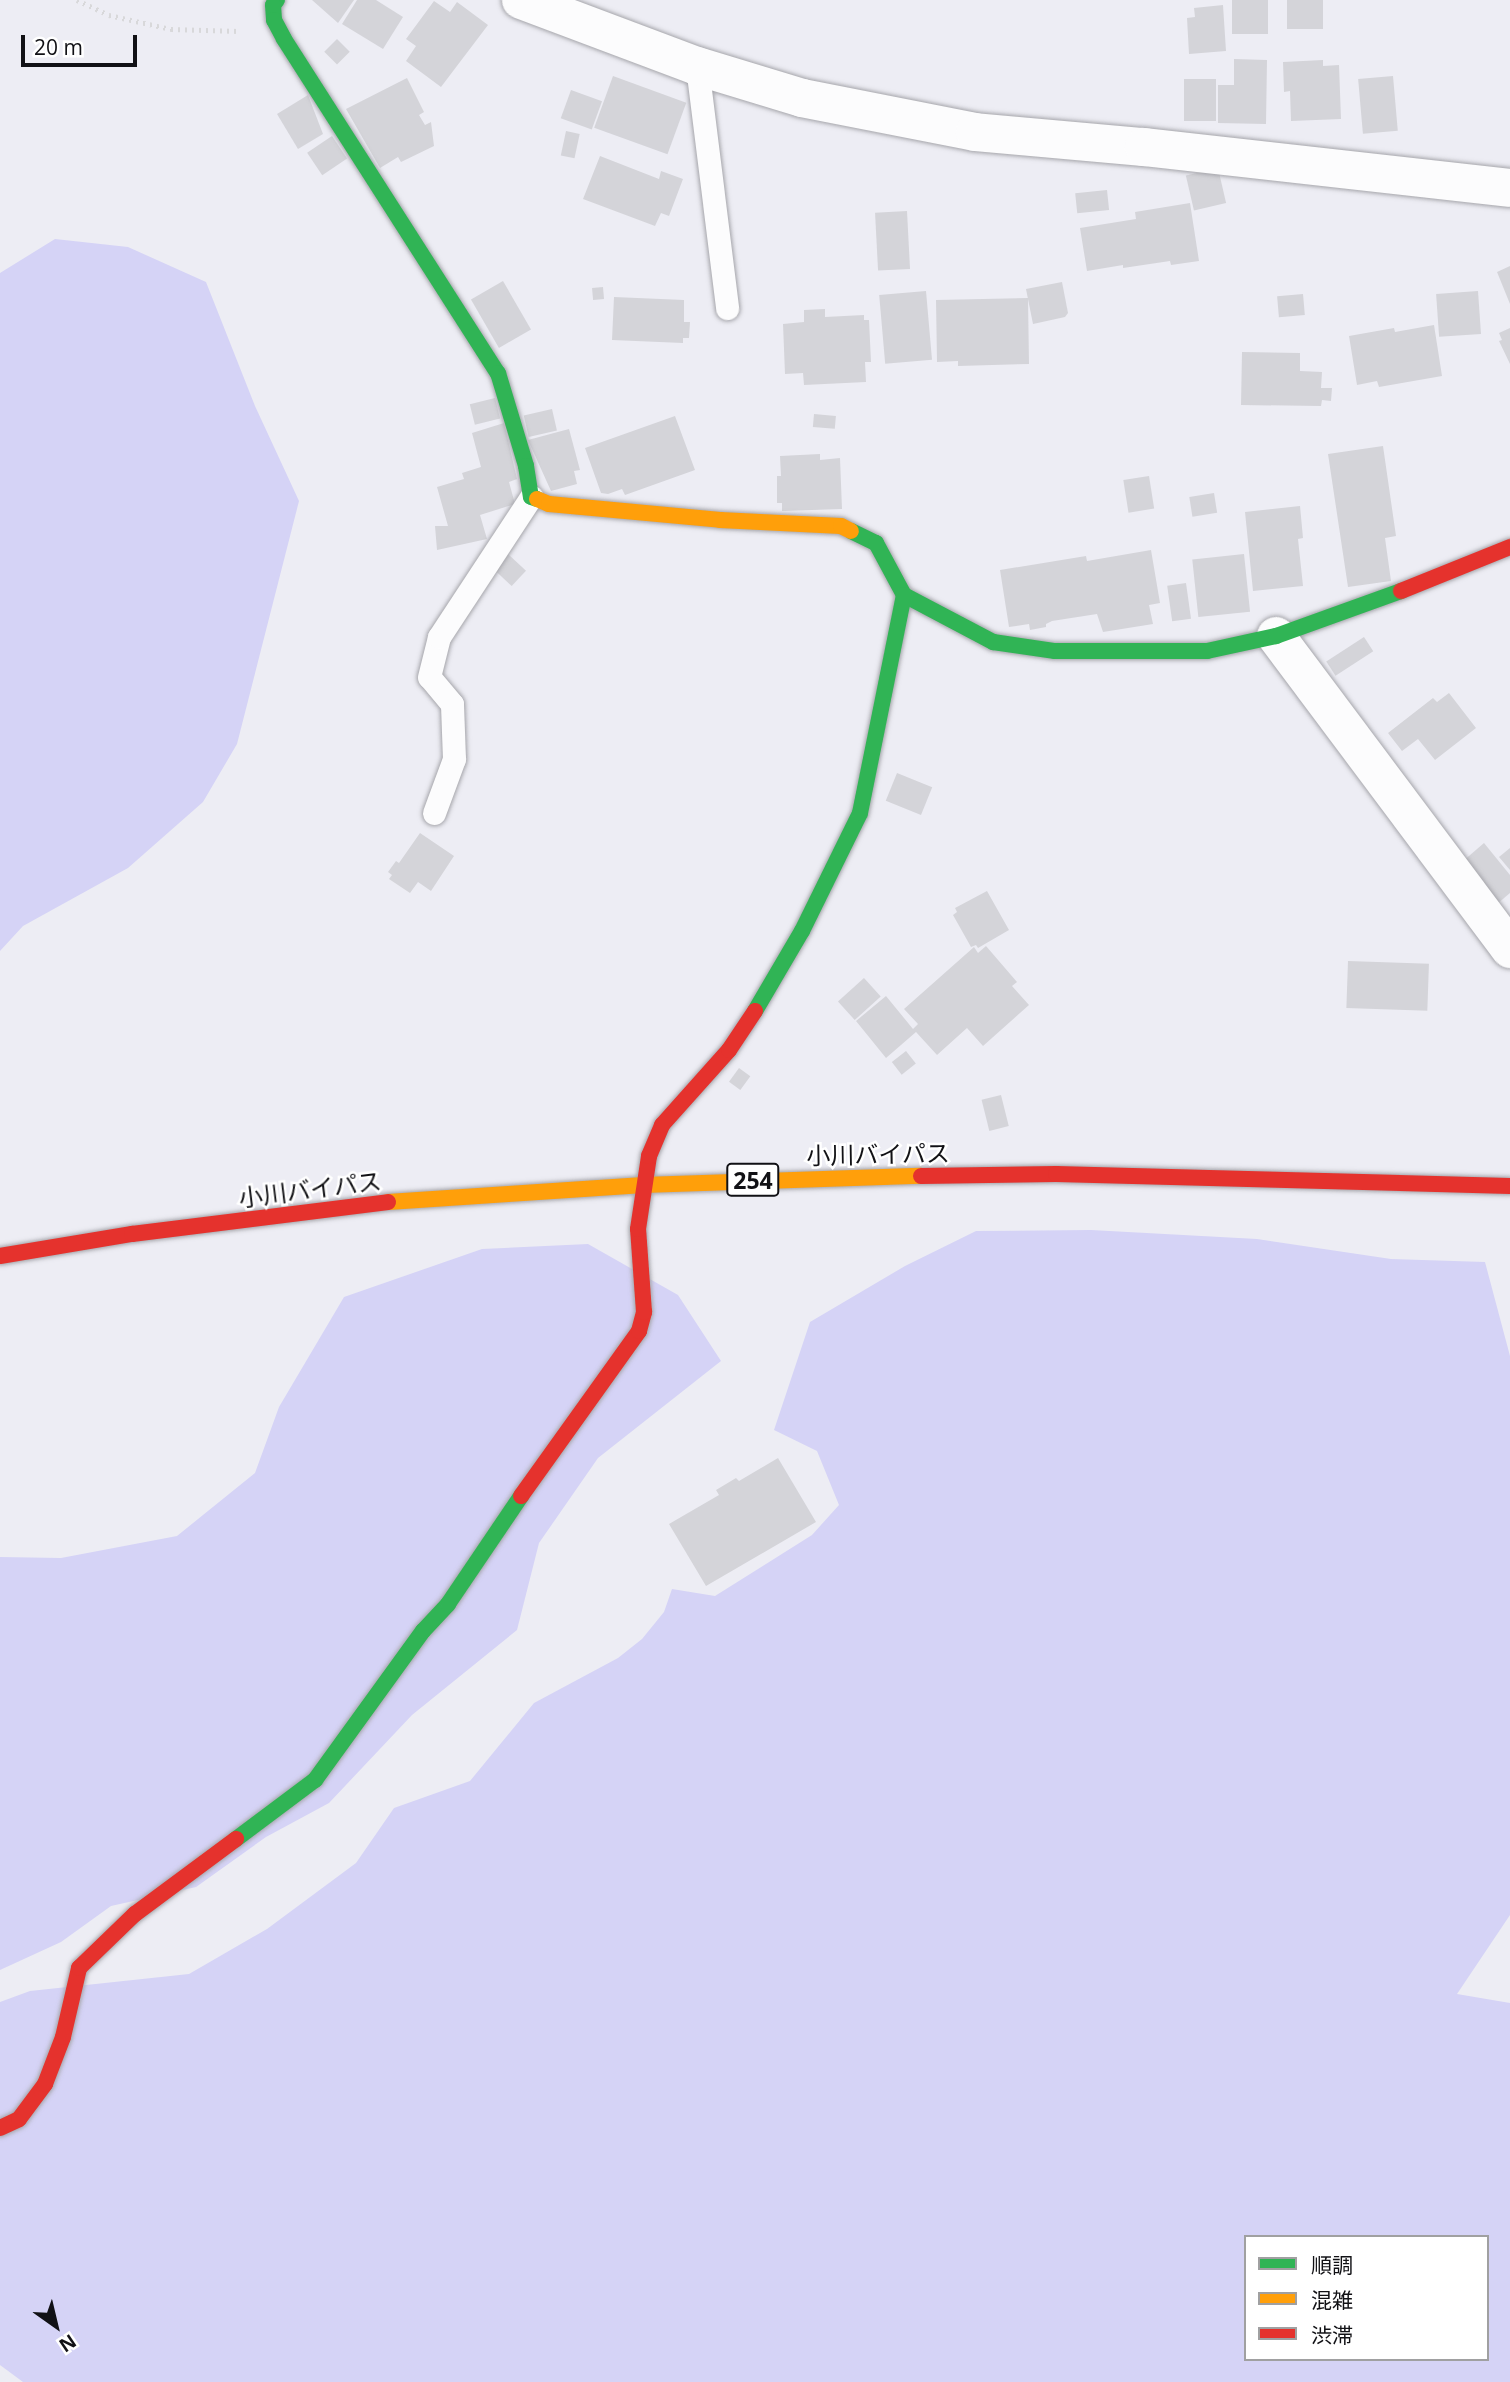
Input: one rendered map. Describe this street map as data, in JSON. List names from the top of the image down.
{
  "streets": {
    "main road": ["小川バイパス", "254"]
  },
  "legend": ["順調", "混雑", "渋滞"],
  "scale_bar": "20 m",
  "north": "bottom right"
}
